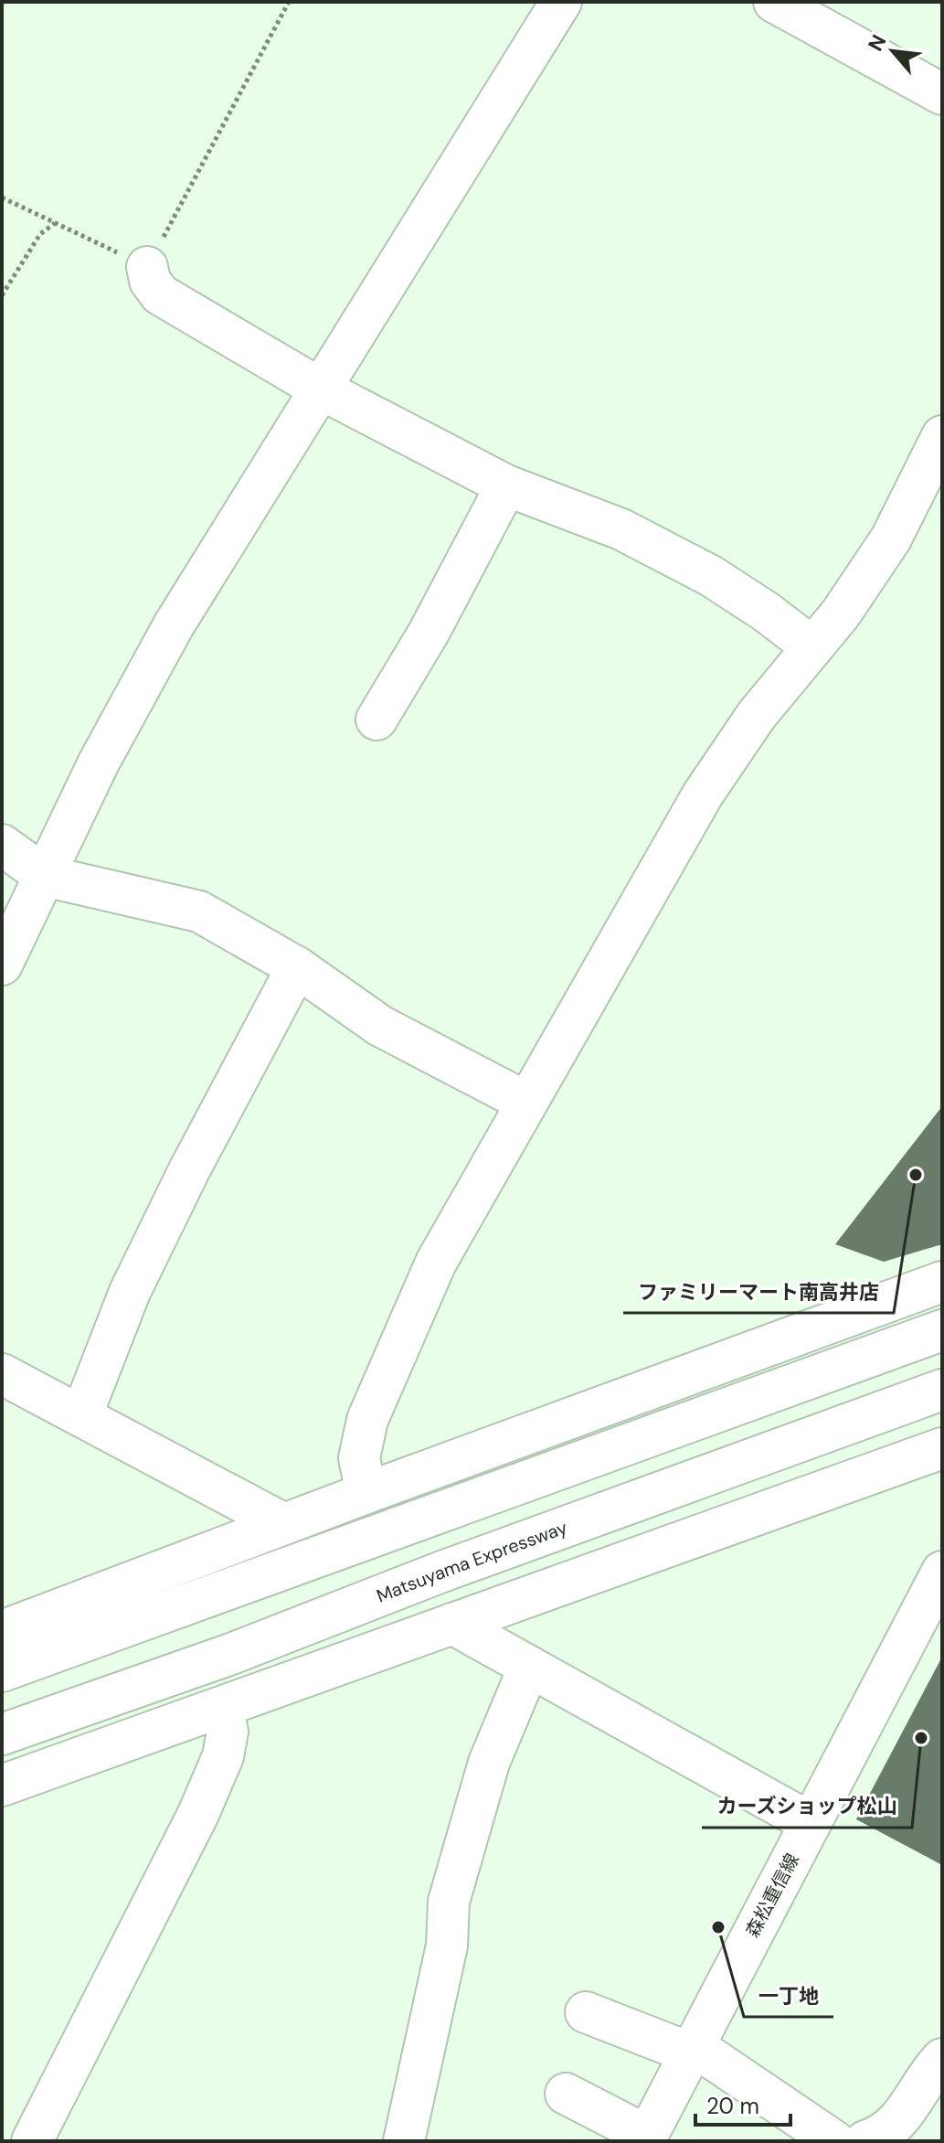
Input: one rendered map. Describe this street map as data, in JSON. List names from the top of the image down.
{
  "streets": {
    "main road": ["Matsuyama Expressway", "森松重信線"]
  },
  "places": ["ファミリーマート南高井店", "カーズショップ松山", "一丁地"],
  "scale_bar": "20 m",
  "north": "top left"
}
